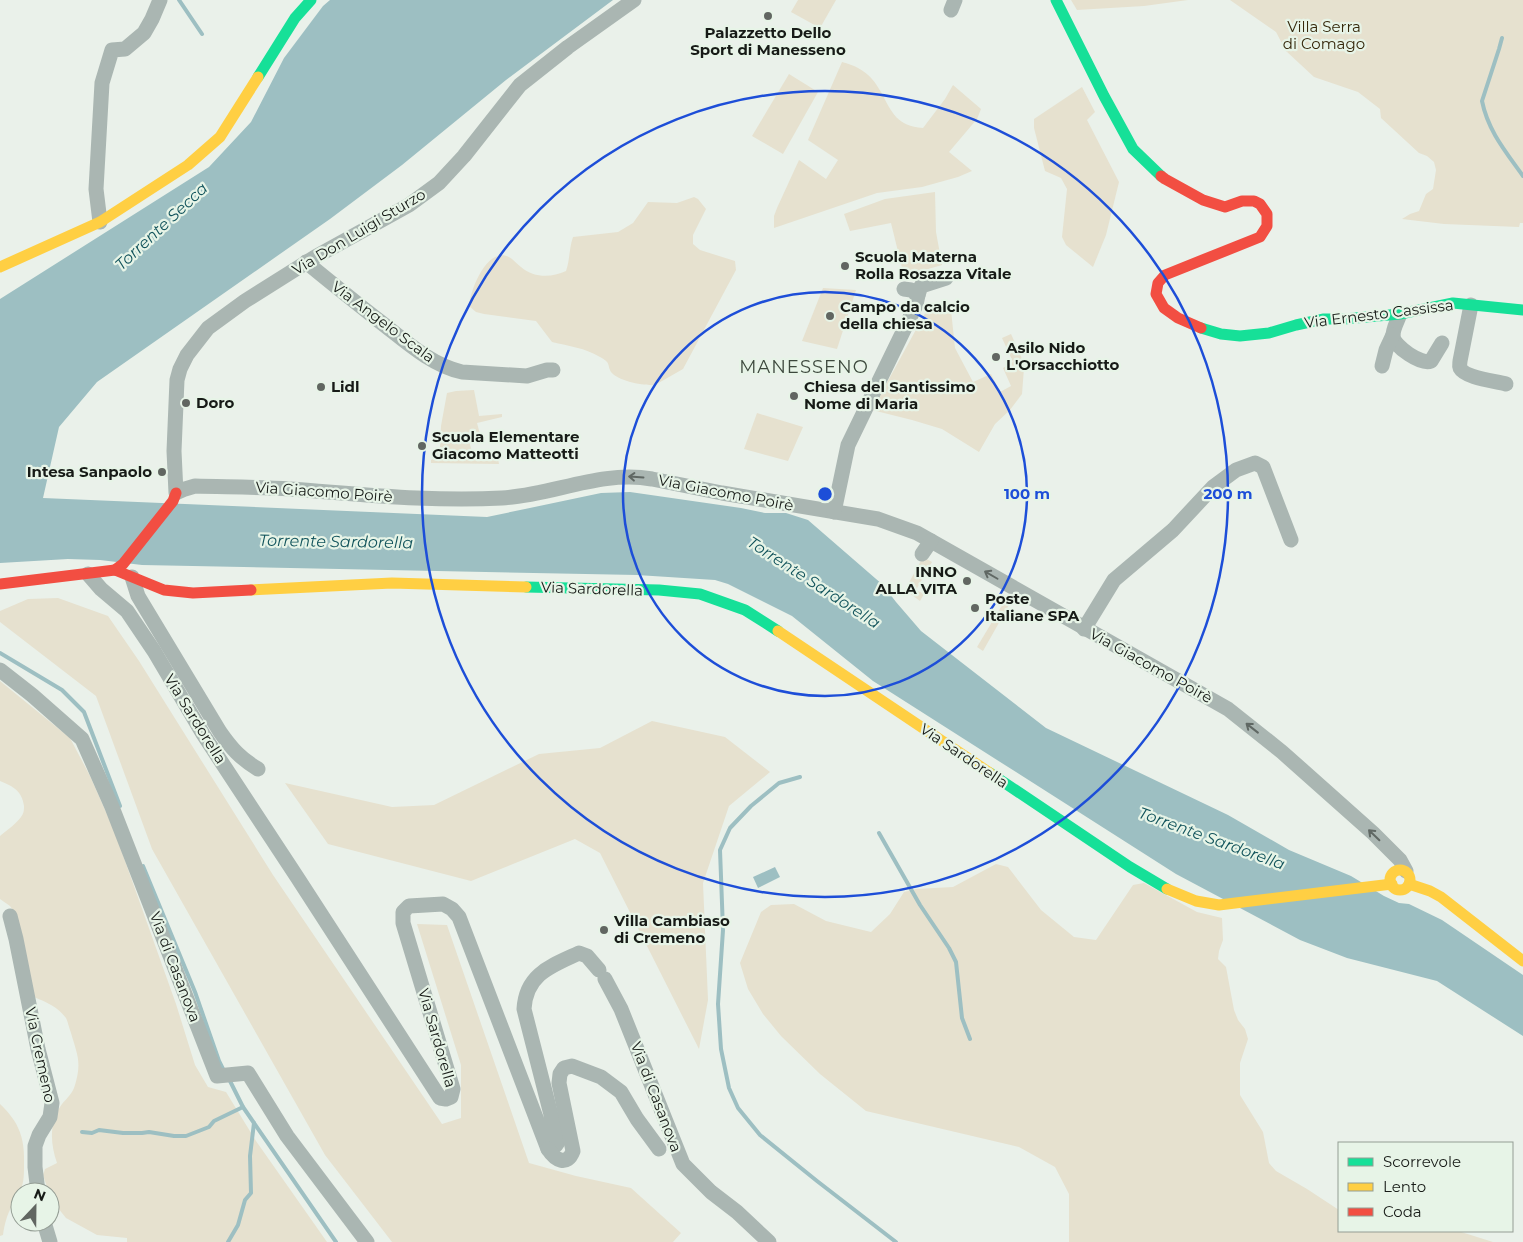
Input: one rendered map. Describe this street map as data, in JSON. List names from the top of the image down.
{
  "streets": {
    "main road": ["Via Ernesto Cassissa", "Via Sardorella"],
    "street": [
      "Via Don Luigi Sturzo",
      "Via Angelo Scala",
      "Via Giacomo Poirè",
      "Via di Casanova",
      "Via Cremeno"
    ]
  },
  "crossings": [
    ["Via Don Luigi Sturzo", "Via Angelo Scala"],
    ["Via Don Luigi Sturzo", "Via Giacomo Poirè"],
    ["Via Giacomo Poirè", "Via Sardorella"],
    ["Via Sardorella", "Via di Casanova"]
  ],
  "one_way": ["Via Giacomo Poirè"],
  "districts": ["MANESSENO"],
  "water": ["Torrente Secca", "Torrente Sardorella"],
  "parks": ["Villa Serra di Comago"],
  "places": [
    "Palazzetto Dello Sport di Manesseno",
    "Scuola Materna Rolla Rosazza Vitale",
    "Campo da calcio della chiesa",
    "Asilo Nido L'Orsacchiotto",
    "Lidl",
    "Chiesa del Santissimo Nome di Maria",
    "Doro",
    "Scuola Elementare Giacomo Matteotti",
    "Intesa Sanpaolo",
    "INNO ALLA VITA",
    "Poste Italiane SPA",
    "Villa Cambiaso di Cremeno"
  ],
  "legend": ["Scorrevole", "Lento", "Coda"],
  "north": "top",
  "rings": ["100 m", "200 m"]
}
